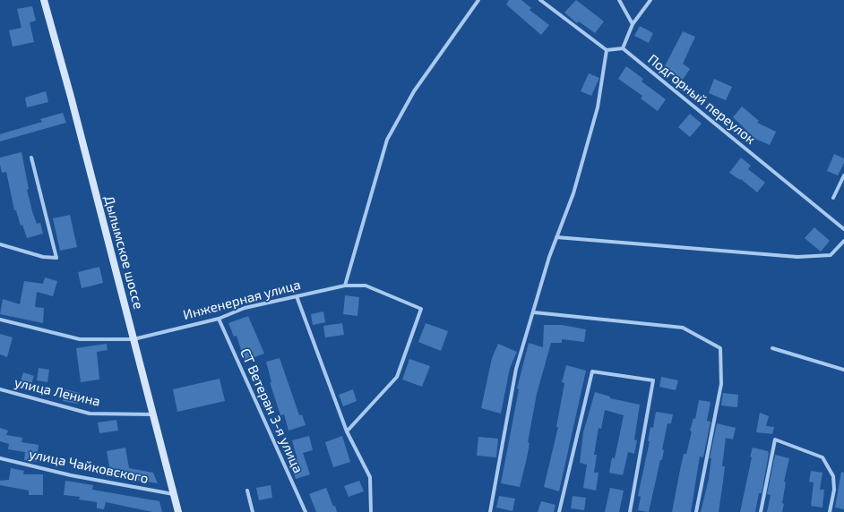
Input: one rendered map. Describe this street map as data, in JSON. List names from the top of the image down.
{
  "streets": {
    "main road": ["Дылымское шоссе"],
    "street": [
      "Подгорный переулок",
      "Инженерная улица",
      "улица Ленина",
      "СТ Ветеран 3-я улица",
      "улица Чайковского"
    ]
  },
  "crossings": [
    ["Дылымское шоссе", "Инженерная улица"],
    ["Дылымское шоссе", "улица Ленина"],
    ["Дылымское шоссе", "улица Чайковского"],
    ["Инженерная улица", "СТ Ветеран 3-я улица"]
  ]
}
